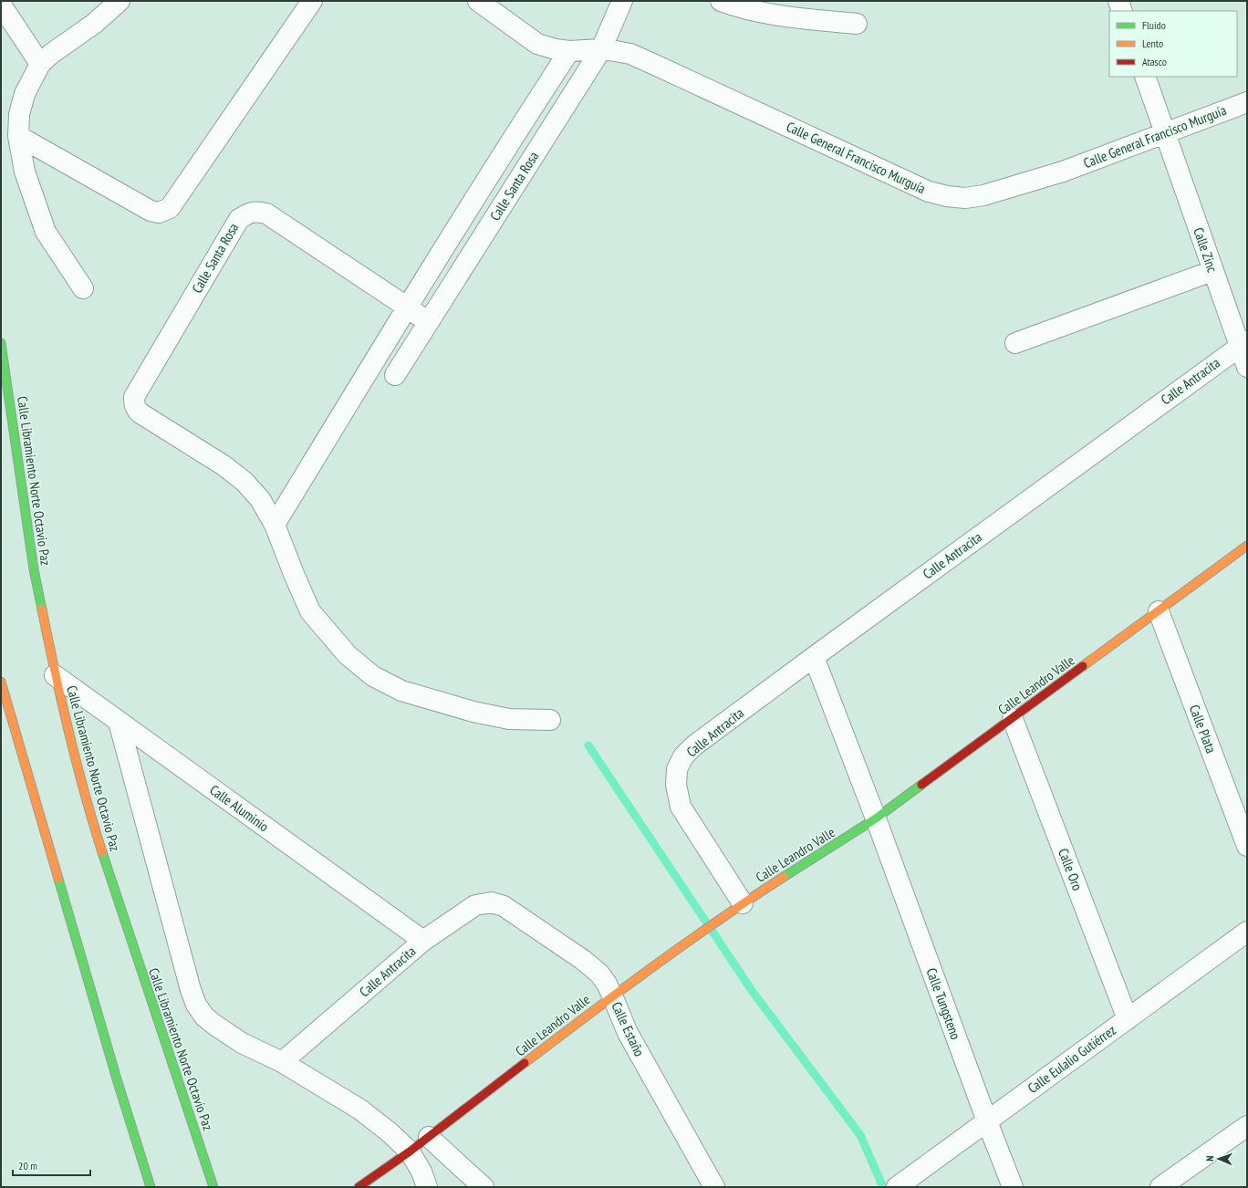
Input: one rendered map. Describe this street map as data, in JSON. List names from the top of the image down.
{
  "streets": {
    "main road": ["Calle Libramiento Norte Octavio Paz", "Calle Leandro Valle"],
    "street": [
      "Calle General Francisco Murguía",
      "Calle Santa Rosa",
      "Calle Zinc",
      "Calle Antracita",
      "Calle Plata",
      "Calle Aluminio",
      "Calle Oro",
      "Calle Tungsteno",
      "Calle Estaño",
      "Calle Eulalio Gutiérrez"
    ]
  },
  "crossings": [
    ["Calle General Francisco Murguía", "Calle Santa Rosa"],
    ["Calle General Francisco Murguía", "Calle Zinc"],
    ["Calle Zinc", "Calle Antracita"],
    ["Calle Antracita", "Calle Leandro Valle"],
    ["Calle Antracita", "Calle Aluminio"],
    ["Calle Antracita", "Calle Tungsteno"],
    ["Calle Antracita", "Calle Estaño"],
    ["Calle Libramiento Norte Octavio Paz", "Calle Aluminio"],
    ["Calle Leandro Valle", "Calle Plata"],
    ["Calle Leandro Valle", "Calle Oro"],
    ["Calle Leandro Valle", "Calle Tungsteno"],
    ["Calle Leandro Valle", "Calle Estaño"],
    ["Calle Oro", "Calle Eulalio Gutiérrez"],
    ["Calle Tungsteno", "Calle Eulalio Gutiérrez"]
  ],
  "legend": ["Fluido", "Lento", "Atasco"],
  "scale_bar": "20 m",
  "north": "left"
}
